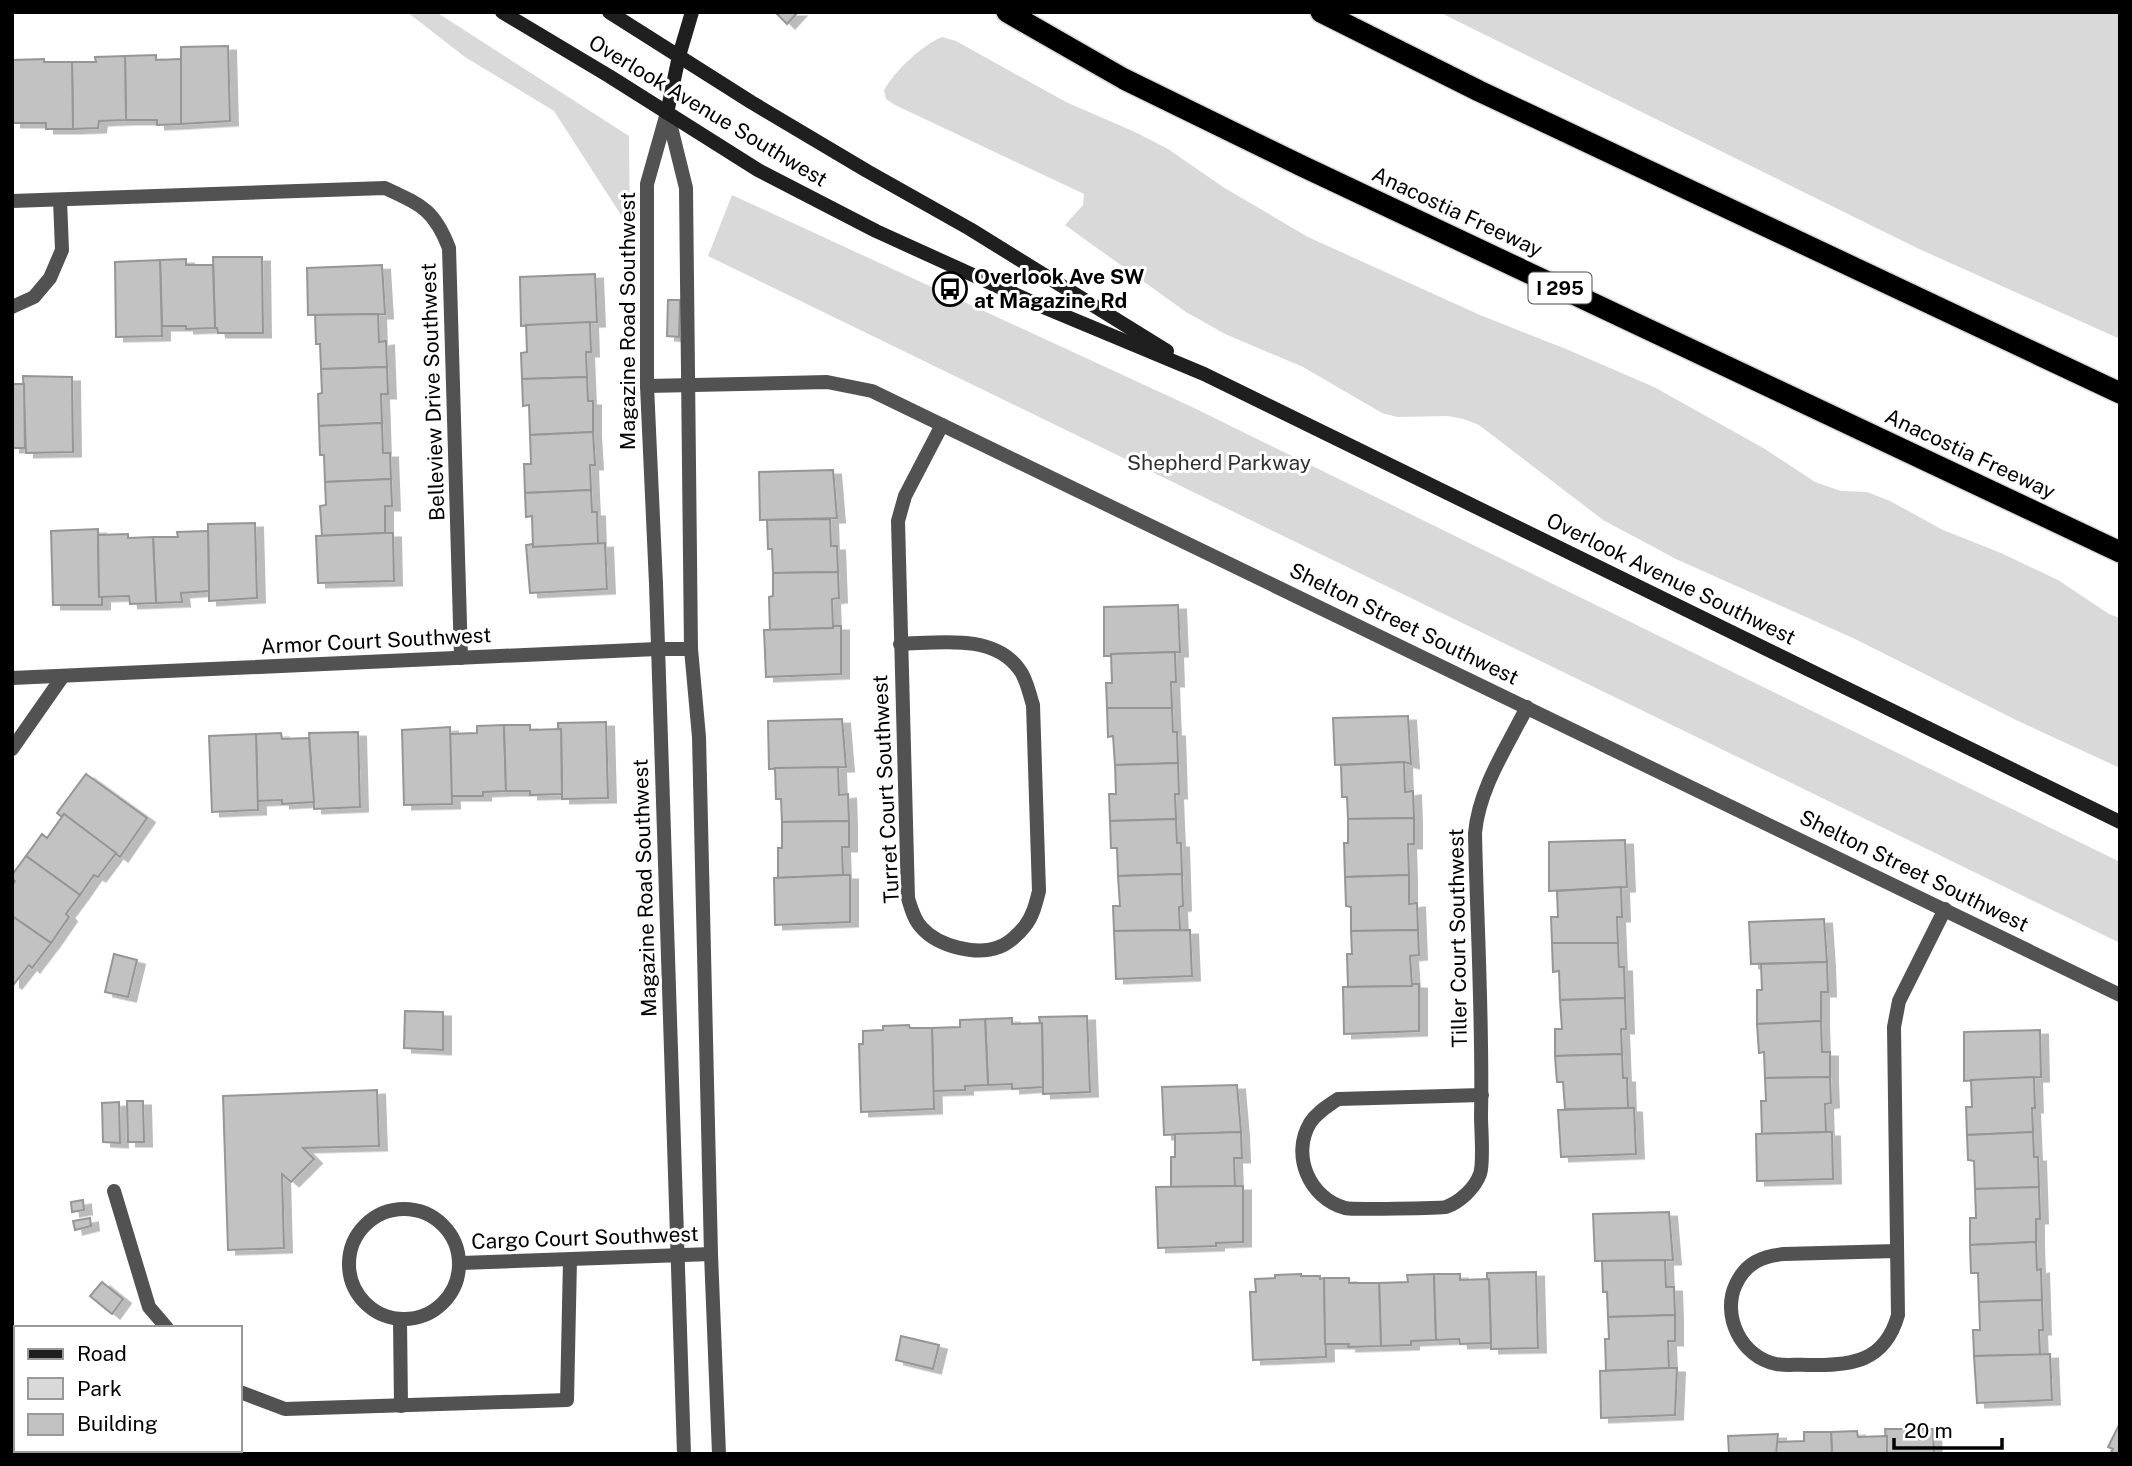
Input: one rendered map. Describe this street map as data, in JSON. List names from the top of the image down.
{
  "streets": {
    "highway": ["Anacostia Freeway", "I 295"],
    "street": [
      "Overlook Avenue Southwest",
      "Magazine Road Southwest",
      "Belleview Drive Southwest",
      "Shelton Street Southwest",
      "Armor Court Southwest",
      "Turret Court Southwest",
      "Tiller Court Southwest",
      "Cargo Court Southwest"
    ]
  },
  "crossings": [
    ["Overlook Avenue Southwest", "Magazine Road Southwest"],
    ["Magazine Road Southwest", "Shelton Street Southwest"],
    ["Magazine Road Southwest", "Armor Court Southwest"],
    ["Magazine Road Southwest", "Cargo Court Southwest"],
    ["Belleview Drive Southwest", "Armor Court Southwest"],
    ["Shelton Street Southwest", "Turret Court Southwest"],
    ["Shelton Street Southwest", "Tiller Court Southwest"]
  ],
  "parks": ["Shepherd Parkway"],
  "places": {
    "bus stop": ["Overlook Ave SW at Magazine Rd"]
  },
  "legend": ["Road", "Park", "Building"],
  "scale_bar": "20 m"
}
